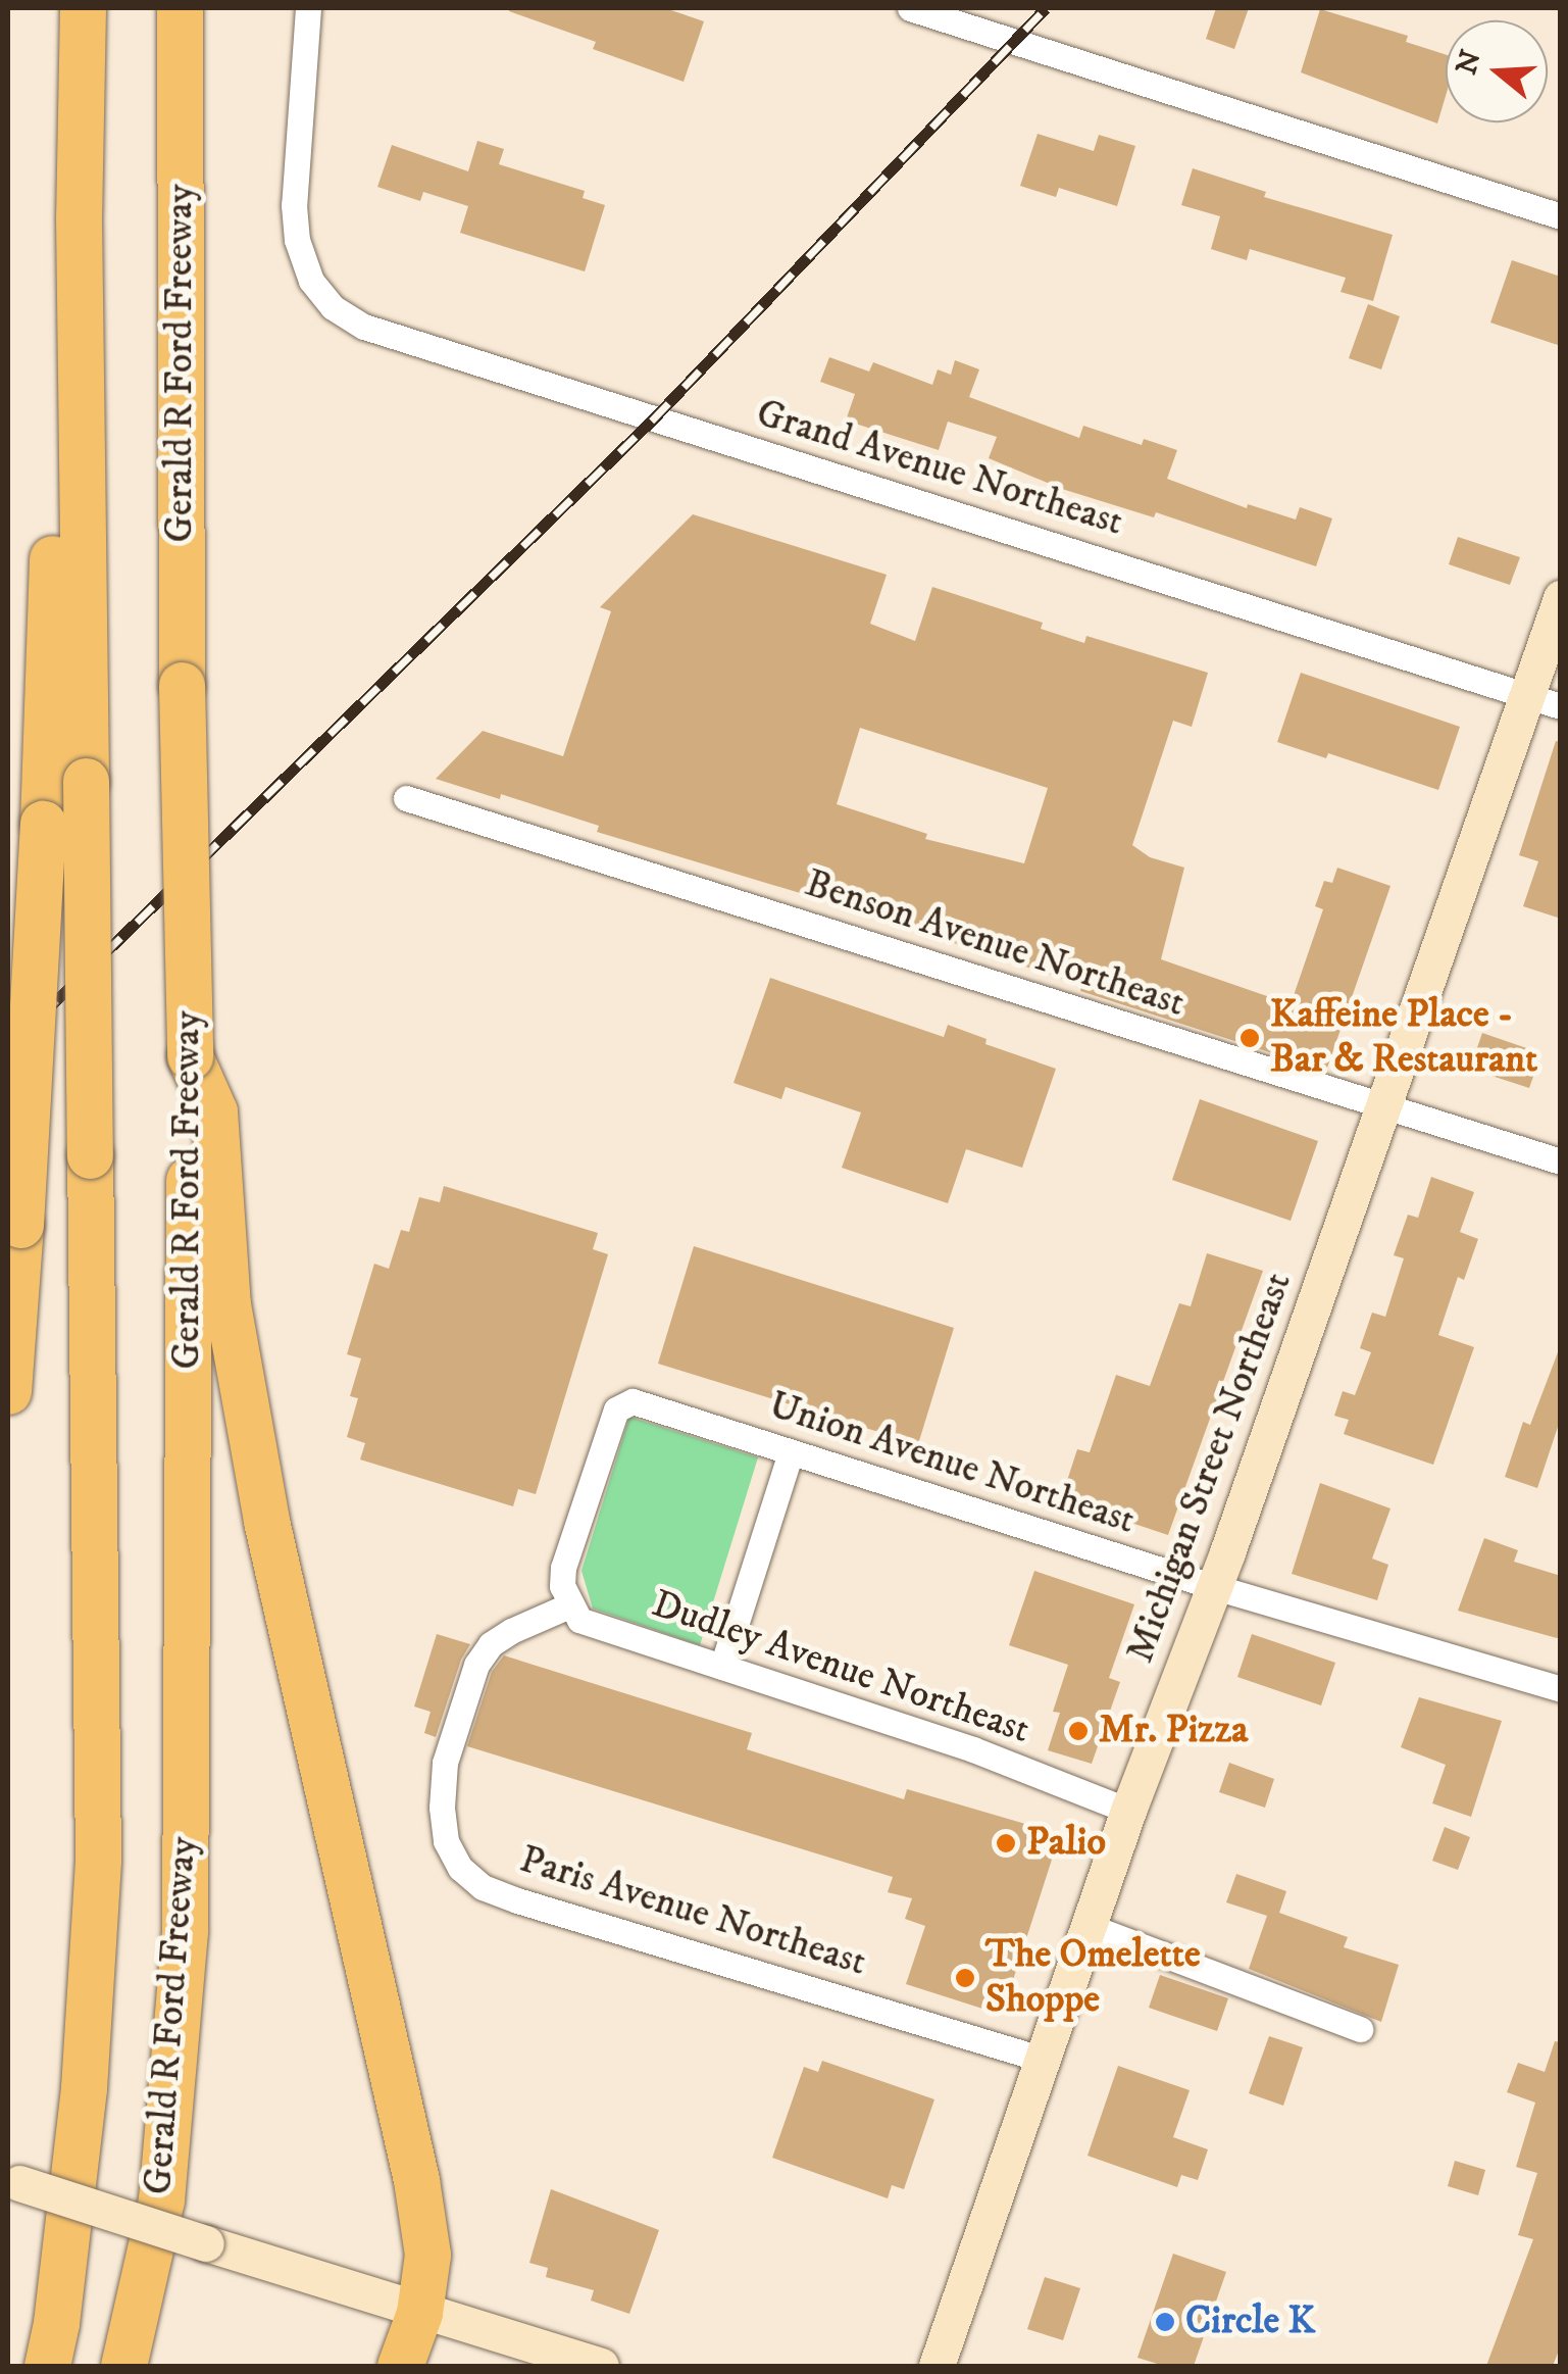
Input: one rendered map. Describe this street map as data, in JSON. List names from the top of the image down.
{
  "streets": {
    "highway": ["Gerald R Ford Freeway"],
    "main road": ["Michigan Street Northeast"],
    "street": [
      "Grand Avenue Northeast",
      "Benson Avenue Northeast",
      "Union Avenue Northeast",
      "Dudley Avenue Northeast",
      "Paris Avenue Northeast"
    ]
  },
  "crossings": [
    ["Grand Avenue Northeast", "Michigan Street Northeast"],
    ["Benson Avenue Northeast", "Michigan Street Northeast"],
    ["Union Avenue Northeast", "Michigan Street Northeast"],
    ["Union Avenue Northeast", "Dudley Avenue Northeast"],
    ["Union Avenue Northeast", "Paris Avenue Northeast"],
    ["Michigan Street Northeast", "Dudley Avenue Northeast"],
    ["Michigan Street Northeast", "Paris Avenue Northeast"],
    ["Dudley Avenue Northeast", "Paris Avenue Northeast"]
  ],
  "places": [
    "Kaffeine Place - Bar & Restaurant",
    "Mr. Pizza",
    "Palio",
    "The Omelette Shoppe",
    "Circle K"
  ],
  "north": "left"
}
